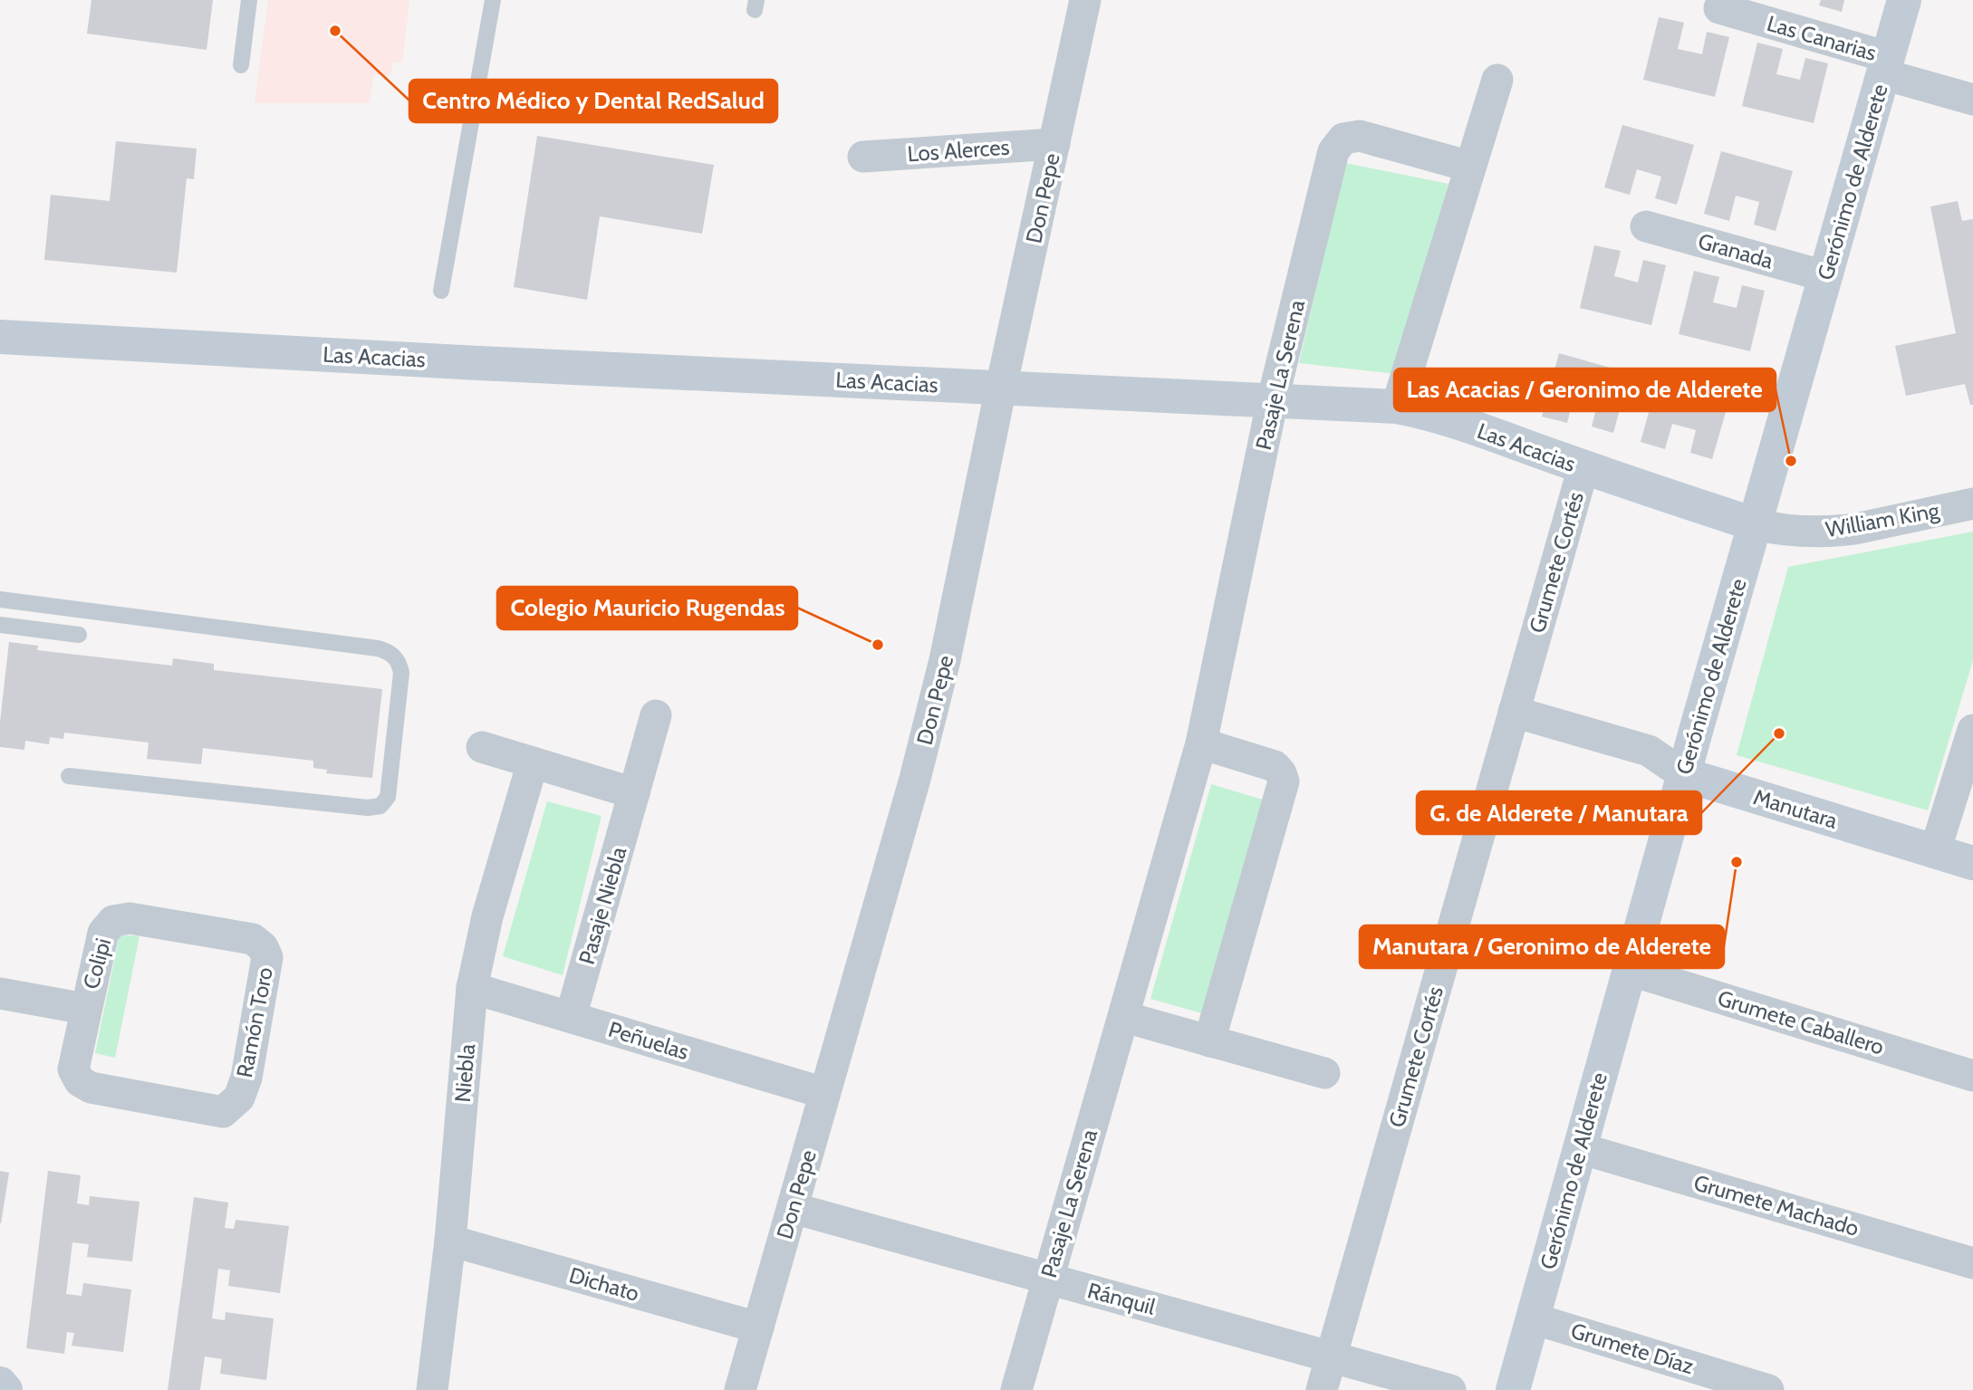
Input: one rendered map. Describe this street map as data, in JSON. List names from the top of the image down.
{
  "streets": {
    "main road": ["Gerónimo de Alderete", "Las Acacias", "Manutara"],
    "street": [
      "Las Canarias",
      "Los Alerces",
      "Don Pepe",
      "Granada",
      "Pasaje La Serena",
      "William King",
      "Grumete Cortés",
      "Pasaje Niebla",
      "Colipi",
      "Ramón Toro",
      "Grumete Caballero",
      "Peñuelas",
      "Niebla",
      "Grumete Machado",
      "Dichato",
      "Ránquil",
      "Grumete Díaz"
    ]
  },
  "crossings": [
    ["Las Canarias", "Gerónimo de Alderete"],
    ["Los Alerces", "Don Pepe"],
    ["Gerónimo de Alderete", "Granada"],
    ["Gerónimo de Alderete", "Las Acacias"],
    ["Gerónimo de Alderete", "William King"],
    ["Gerónimo de Alderete", "Manutara"],
    ["Gerónimo de Alderete", "Grumete Caballero"],
    ["Gerónimo de Alderete", "Grumete Machado"],
    ["Gerónimo de Alderete", "Grumete Díaz"],
    ["Don Pepe", "Las Acacias"],
    ["Don Pepe", "Peñuelas"],
    ["Don Pepe", "Dichato"],
    ["Don Pepe", "Ránquil"],
    ["Las Acacias", "Pasaje La Serena"],
    ["Las Acacias", "William King"],
    ["Las Acacias", "Grumete Cortés"],
    ["Pasaje La Serena", "Ránquil"],
    ["Grumete Cortés", "Manutara"],
    ["Grumete Cortés", "Ránquil"],
    ["Pasaje Niebla", "Peñuelas"],
    ["Colipi", "Ramón Toro"],
    ["Peñuelas", "Niebla"],
    ["Niebla", "Dichato"]
  ],
  "places": [
    "Centro Médico y Dental RedSalud",
    "Las Acacias / Geronimo de Alderete",
    "Colegio Mauricio Rugendas",
    "G. de Alderete / Manutara",
    "Manutara / Geronimo de Alderete"
  ]
}
